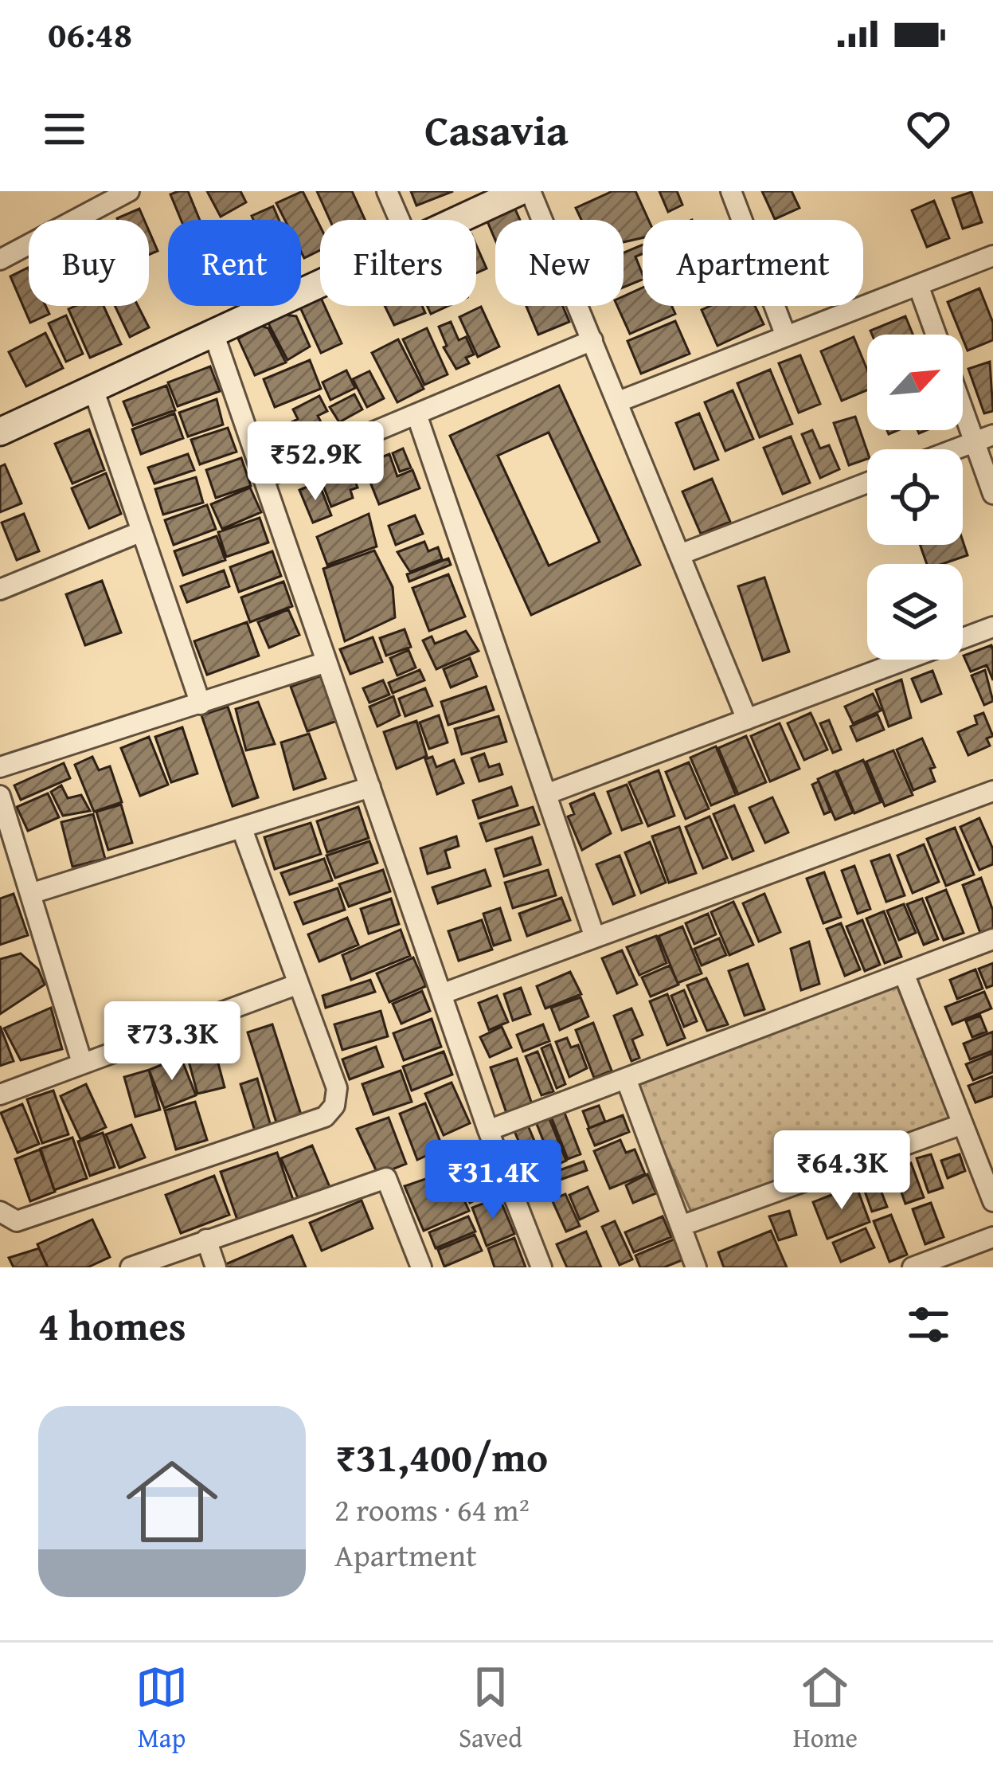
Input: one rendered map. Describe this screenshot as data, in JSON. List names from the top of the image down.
{
  "north": "top right",
  "page": {
    "status": "06:48",
    "header": "Casavia",
    "chip": [
      "Buy",
      "Rent",
      "Filters",
      "New",
      "Apartment"
    ],
    "price": [
      "₹52.9K",
      "₹73.3K",
      "₹64.3K",
      "₹31.4K"
    ],
    "heading": "4 homes",
    "list": [
      {
        "name": "₹31,400/mo",
        "note": "2 rooms · 64 m² · Apartment"
      }
    ],
    "tabs": ["Map", "Saved", "Home"]
  }
}
